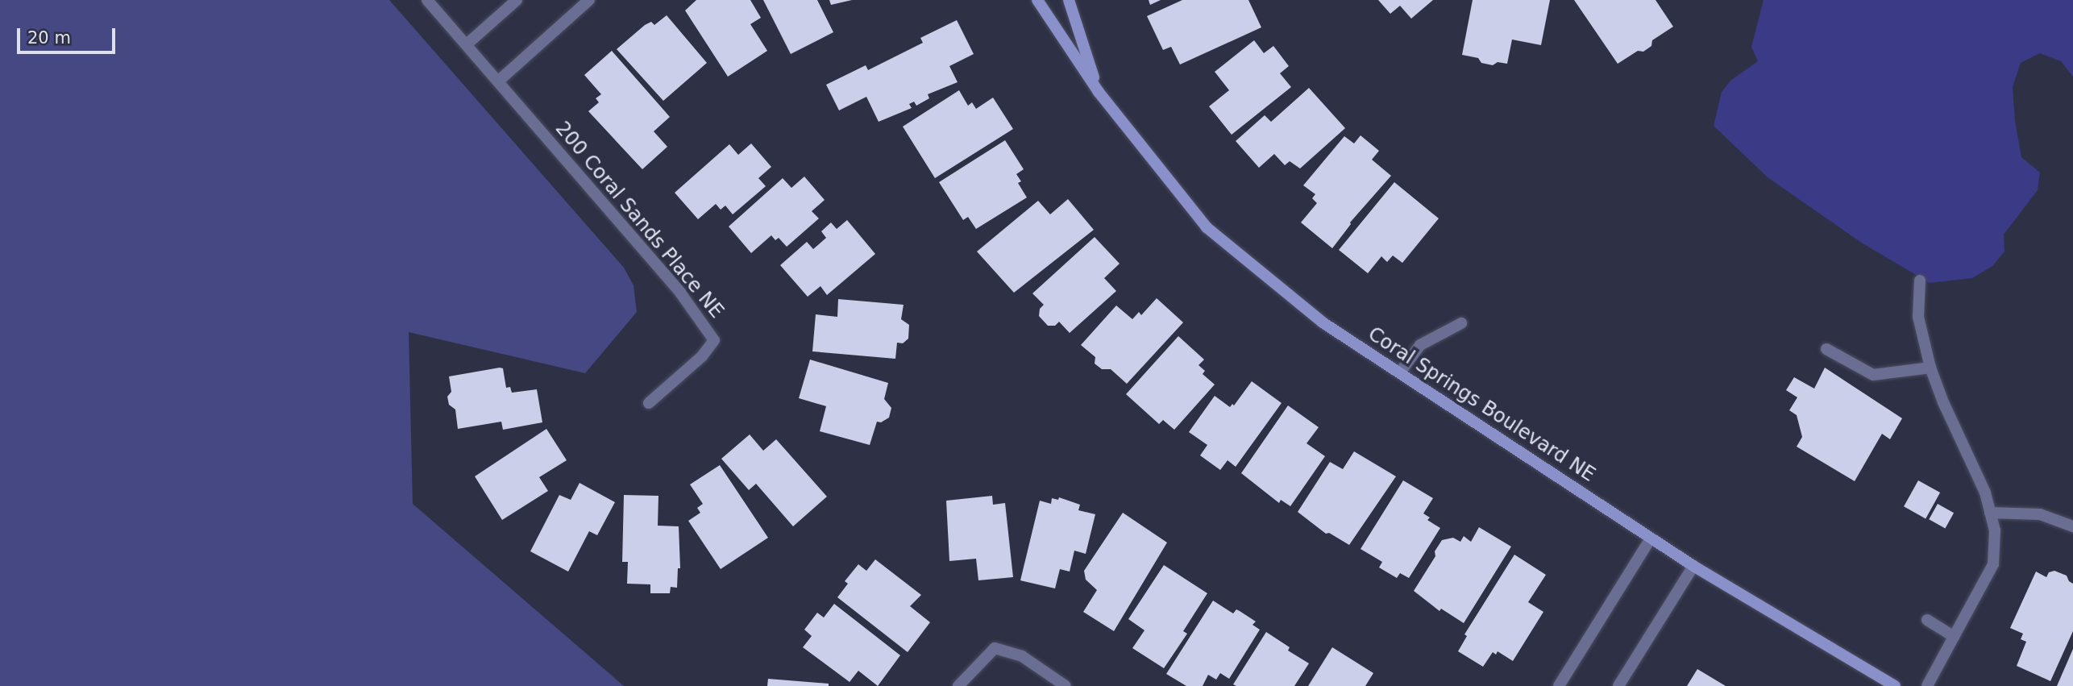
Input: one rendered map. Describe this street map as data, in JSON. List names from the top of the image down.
{
  "streets": {
    "street": ["200 Coral Sands Place NE", "Coral Springs Boulevard NE"]
  },
  "scale_bar": "20 m"
}
